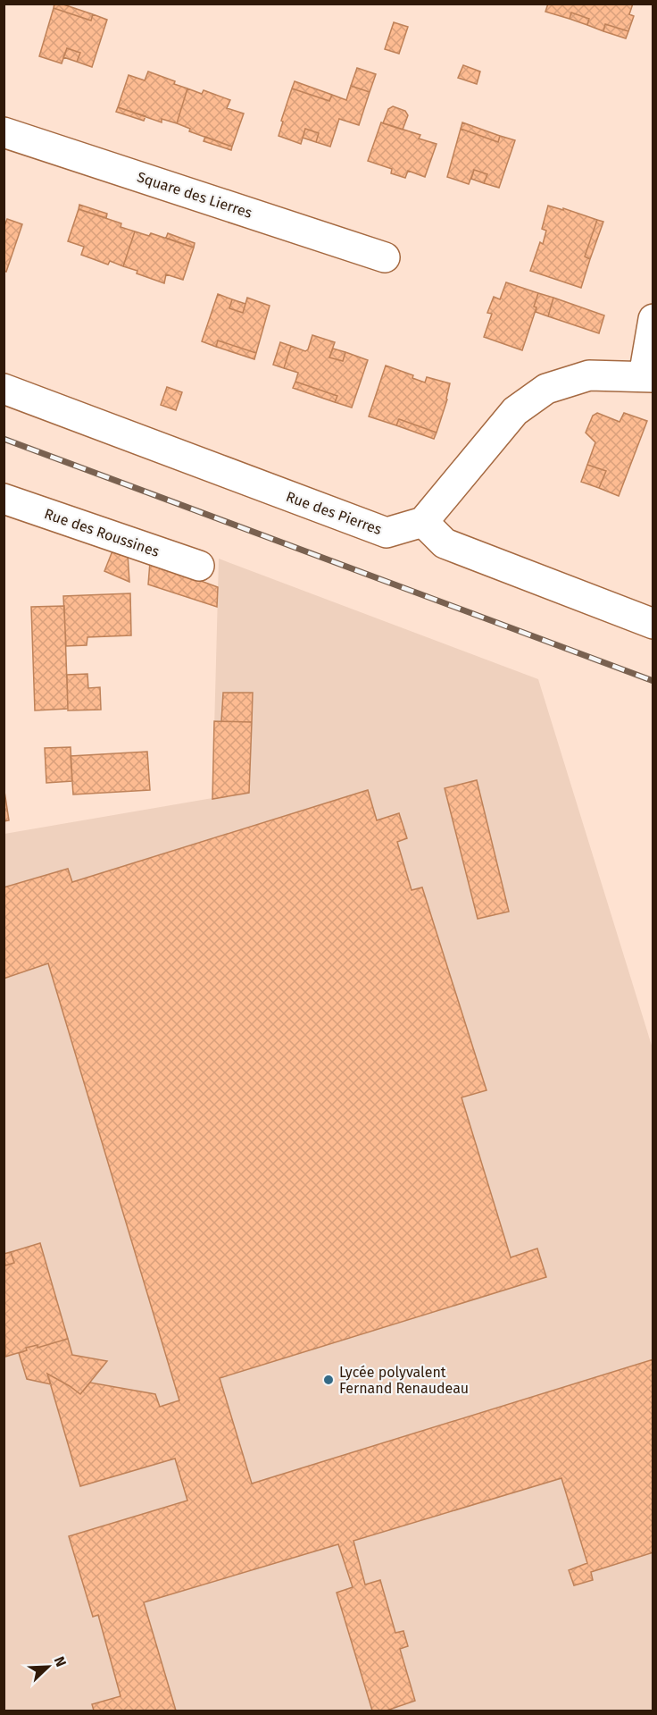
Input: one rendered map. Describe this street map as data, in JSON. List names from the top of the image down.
{
  "streets": {
    "street": ["Square des Lierres", "Rue des Pierres", "Rue des Roussines"]
  },
  "places": ["Lycée polyvalent Fernand Renaudeau"],
  "north": "top right"
}
